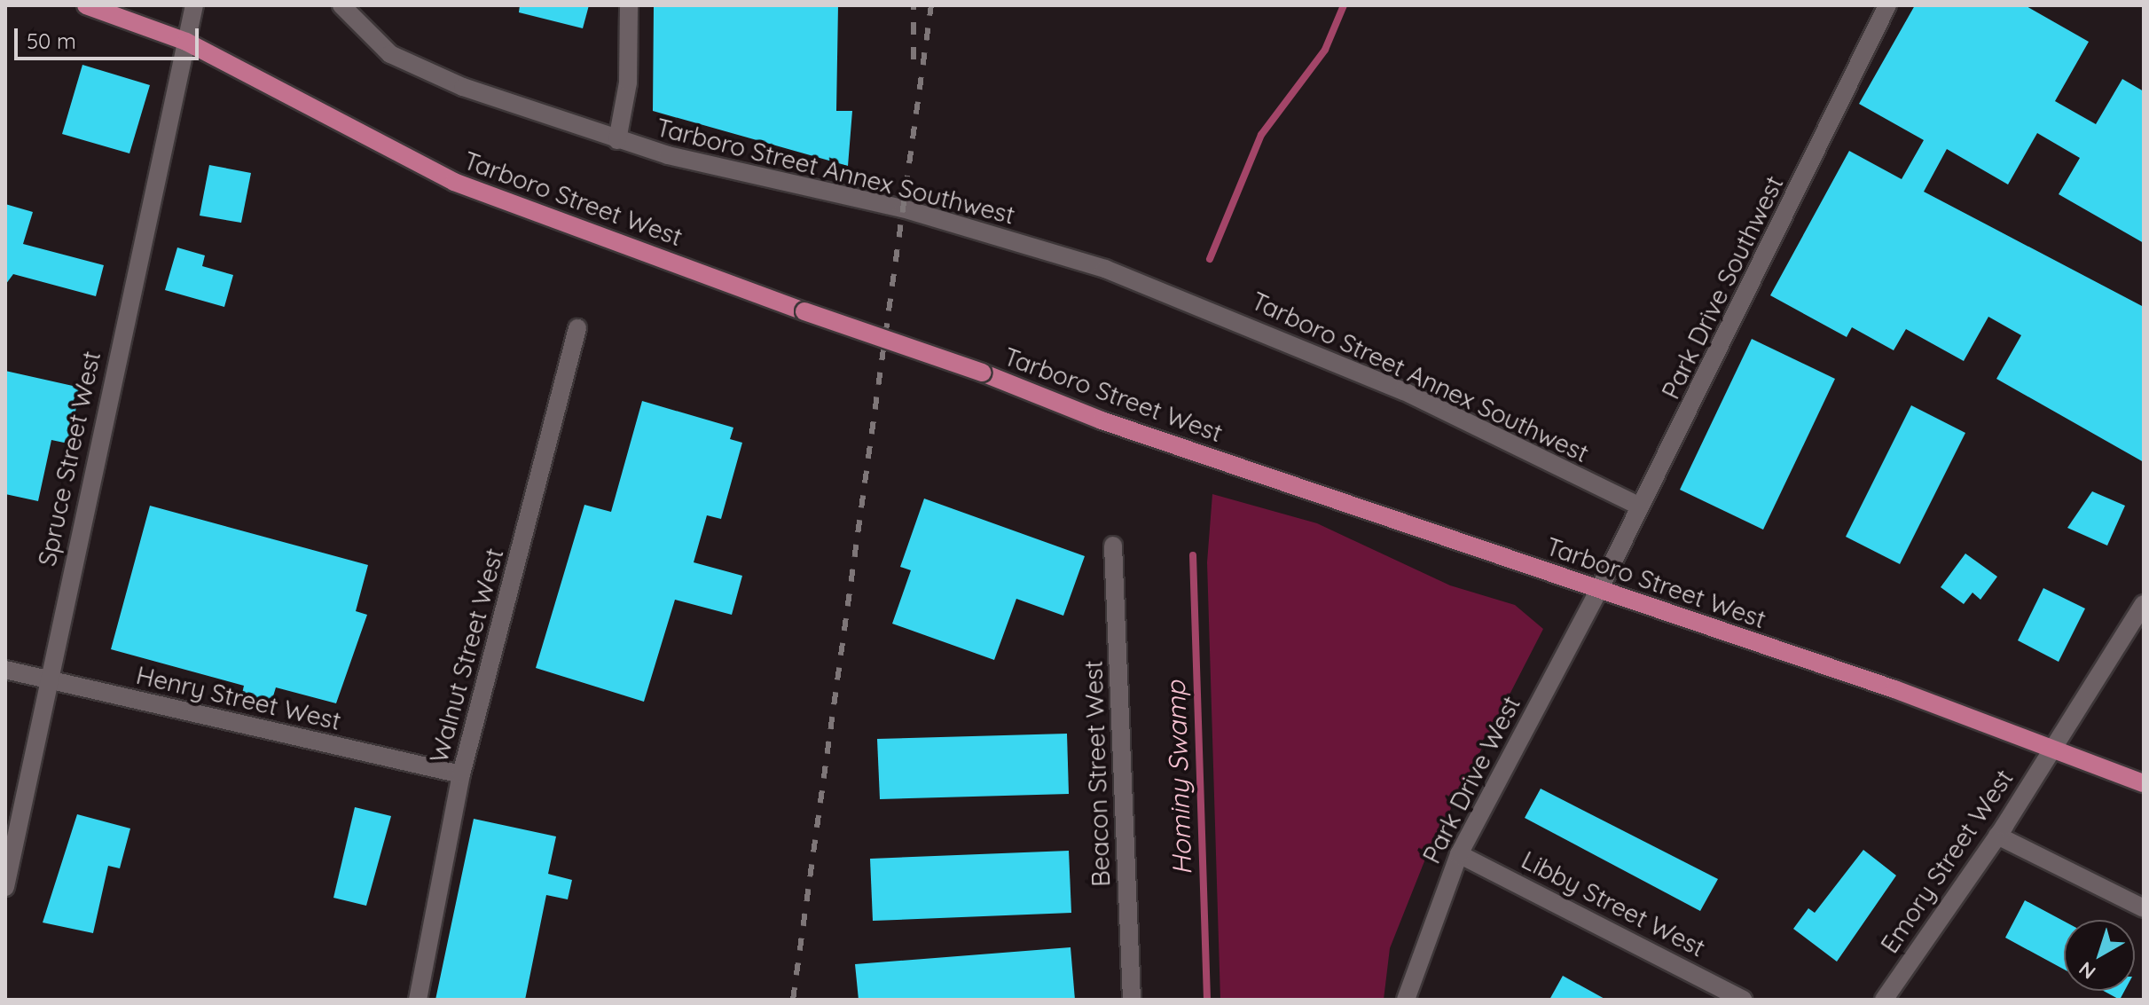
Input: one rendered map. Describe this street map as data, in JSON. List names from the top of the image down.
{
  "streets": {
    "main road": ["Tarboro Street West"],
    "street": [
      "Tarboro Street Annex Southwest",
      "Park Drive Southwest",
      "Spruce Street West",
      "Walnut Street West",
      "Henry Street West",
      "Beacon Street West",
      "Park Drive West",
      "Emory Street West",
      "Libby Street West"
    ]
  },
  "crossings": [
    ["Tarboro Street Annex Southwest", "Park Drive Southwest"],
    ["Tarboro Street West", "Park Drive Southwest"],
    ["Tarboro Street West", "Spruce Street West"],
    ["Tarboro Street West", "Park Drive West"],
    ["Tarboro Street West", "Emory Street West"],
    ["Park Drive Southwest", "Park Drive West"],
    ["Spruce Street West", "Henry Street West"],
    ["Walnut Street West", "Henry Street West"],
    ["Park Drive West", "Libby Street West"]
  ],
  "water": ["Hominy Swamp"],
  "scale_bar": "50 m",
  "north": "bottom left"
}
